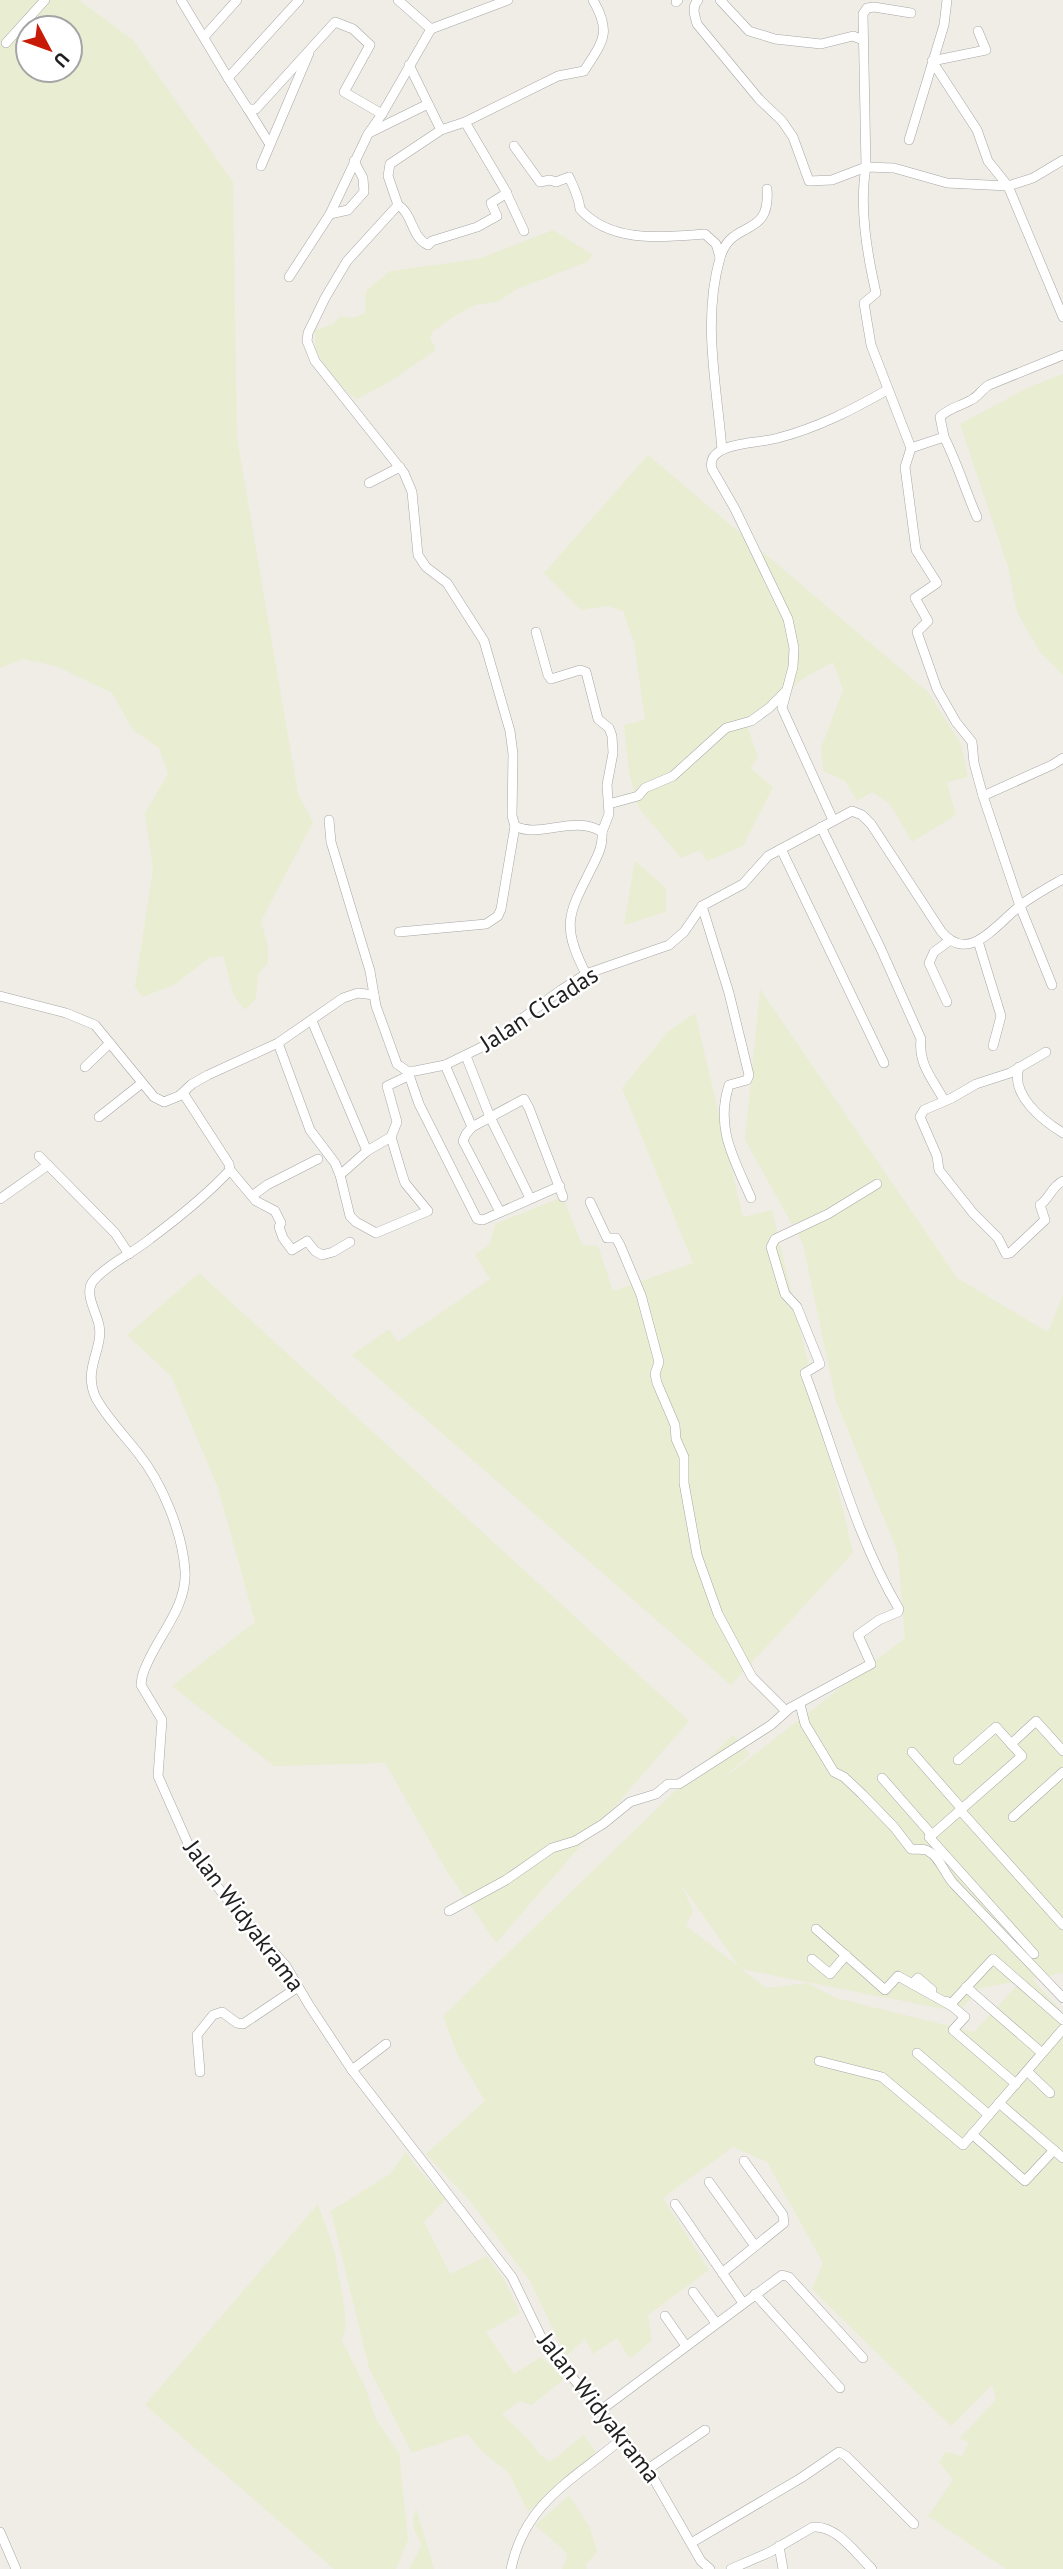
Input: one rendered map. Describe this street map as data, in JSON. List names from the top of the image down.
{
  "streets": {
    "street": ["Jalan Cicadas", "Jalan Widyakrama"]
  },
  "north": "bottom right"
}
